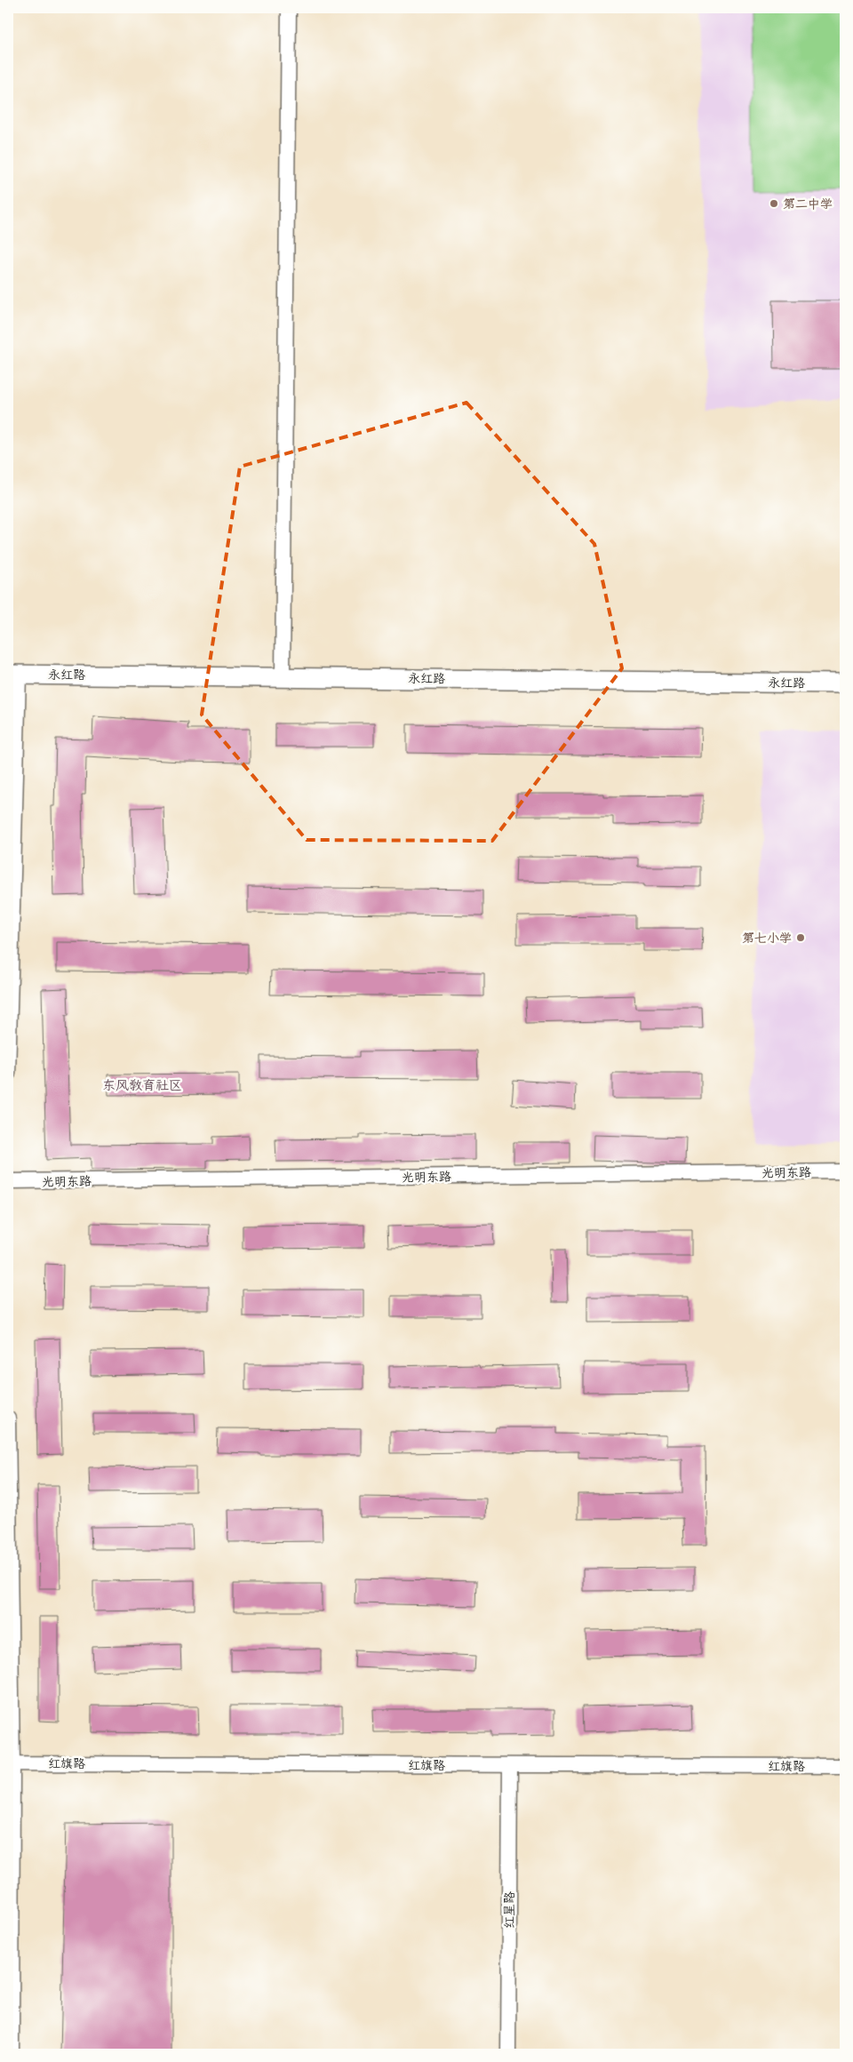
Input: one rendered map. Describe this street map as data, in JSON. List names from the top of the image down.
{
  "streets": {
    "street": [
      "永红路",
      "光明东路",
      "红旗路",
      "红星路"
    ]
  },
  "crossings": [
    ["红旗路", "红星路"]
  ],
  "districts": ["东风教育社区"],
  "places": ["第二中学", "第七小学"]
}
